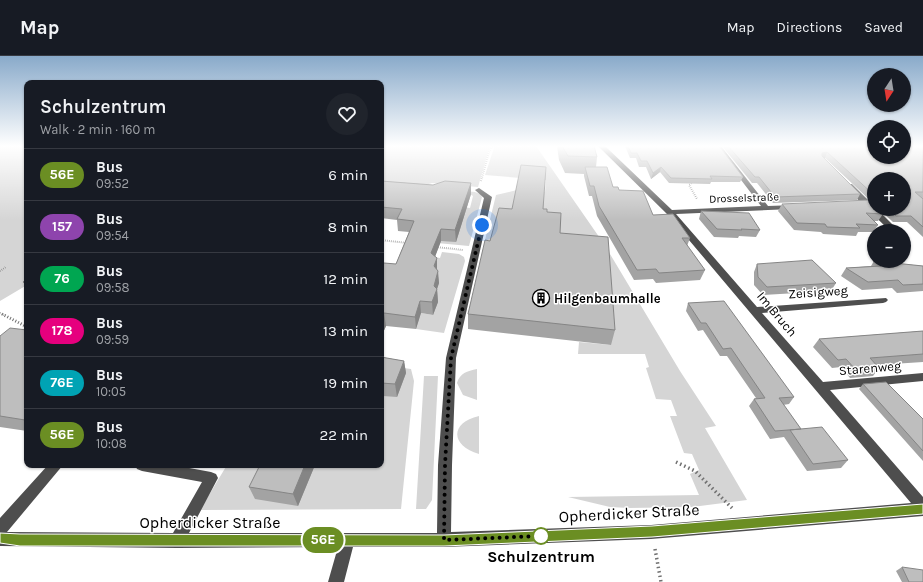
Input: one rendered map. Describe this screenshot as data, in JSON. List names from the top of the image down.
{
  "streets": {
    "street": [
      "Drosselstraße",
      "Zeisigweg",
      "Im Bruch",
      "Starenweg",
      "Opherdicker Straße"
    ]
  },
  "crossings": [
    ["Drosselstraße", "Im Bruch"],
    ["Zeisigweg", "Im Bruch"],
    ["Im Bruch", "Starenweg"],
    ["Im Bruch", "Opherdicker Straße"]
  ],
  "places": {
    "building": ["Hilgenbaumhalle"],
    "other": ["Schulzentrum"]
  },
  "lines": ["bus line 56E"],
  "north": "bottom",
  "page": {
    "header": "Map",
    "nav": ["Map", "Directions", "Saved"],
    "on_map": "56E",
    "map_buttons": ["+", "−"],
    "heading": ["Schulzentrum", "Walk · 2 min · 160 m"],
    "list": [
      {
        "mark": "56E",
        "name": "Bus",
        "note": "09:52",
        "value": "6 min"
      },
      {
        "mark": "157",
        "name": "Bus",
        "note": "09:54",
        "value": "8 min"
      },
      {
        "mark": "76",
        "name": "Bus",
        "note": "09:58",
        "value": "12 min"
      },
      {
        "mark": "178",
        "name": "Bus",
        "note": "09:59",
        "value": "13 min"
      },
      {
        "mark": "76E",
        "name": "Bus",
        "note": "10:05",
        "value": "19 min"
      },
      {
        "mark": "56E",
        "name": "Bus",
        "note": "10:08",
        "value": "22 min"
      }
    ]
  }
}
